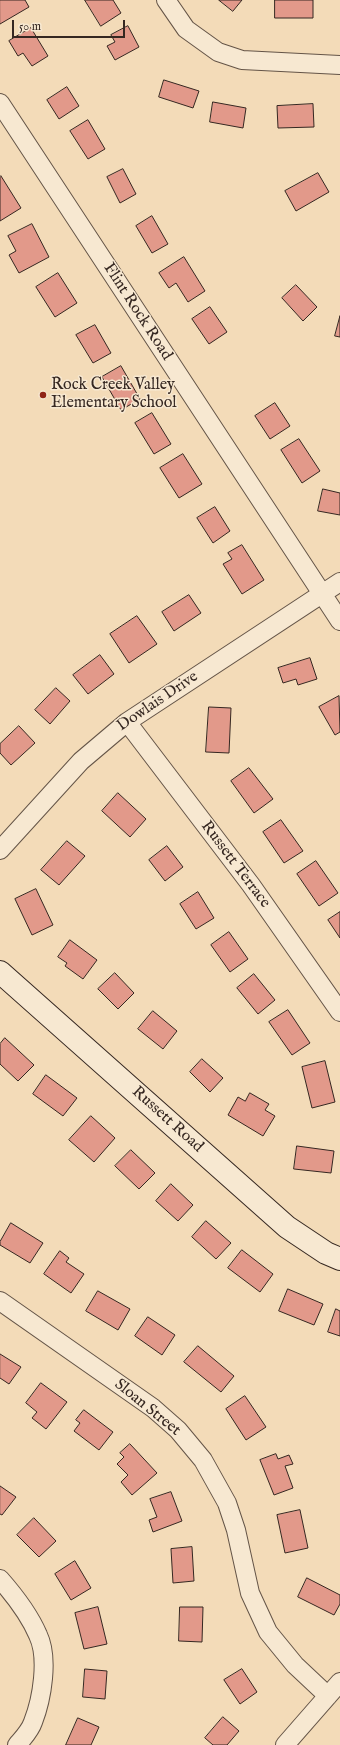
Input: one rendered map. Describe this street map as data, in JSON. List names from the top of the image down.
{
  "streets": {
    "street": [
      "Flint Rock Road",
      "Dowlais Drive",
      "Russett Terrace",
      "Russett Road",
      "Sloan Street"
    ]
  },
  "crossings": [
    ["Flint Rock Road", "Dowlais Drive"],
    ["Dowlais Drive", "Russett Terrace"]
  ],
  "places": ["Rock Creek Valley Elementary School"],
  "scale_bar": "50 m"
}
